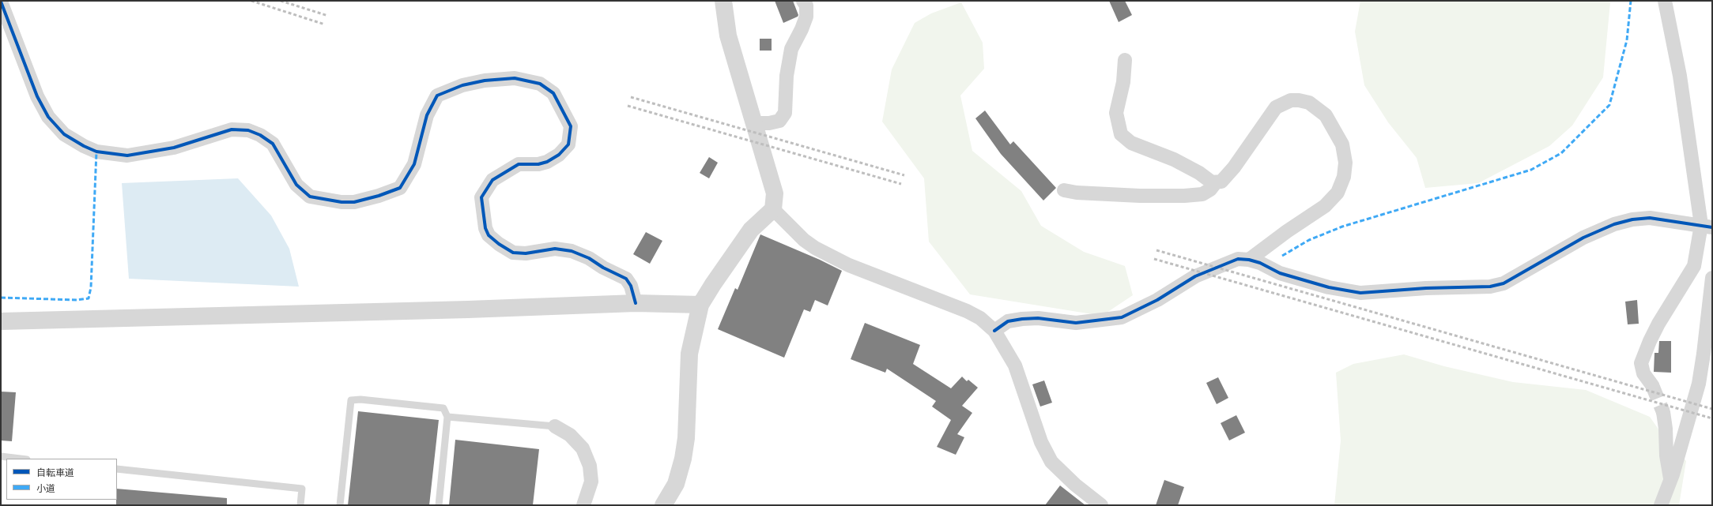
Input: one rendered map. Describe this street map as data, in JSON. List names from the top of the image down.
{
  "legend": ["自転車道", "小道"]
}
